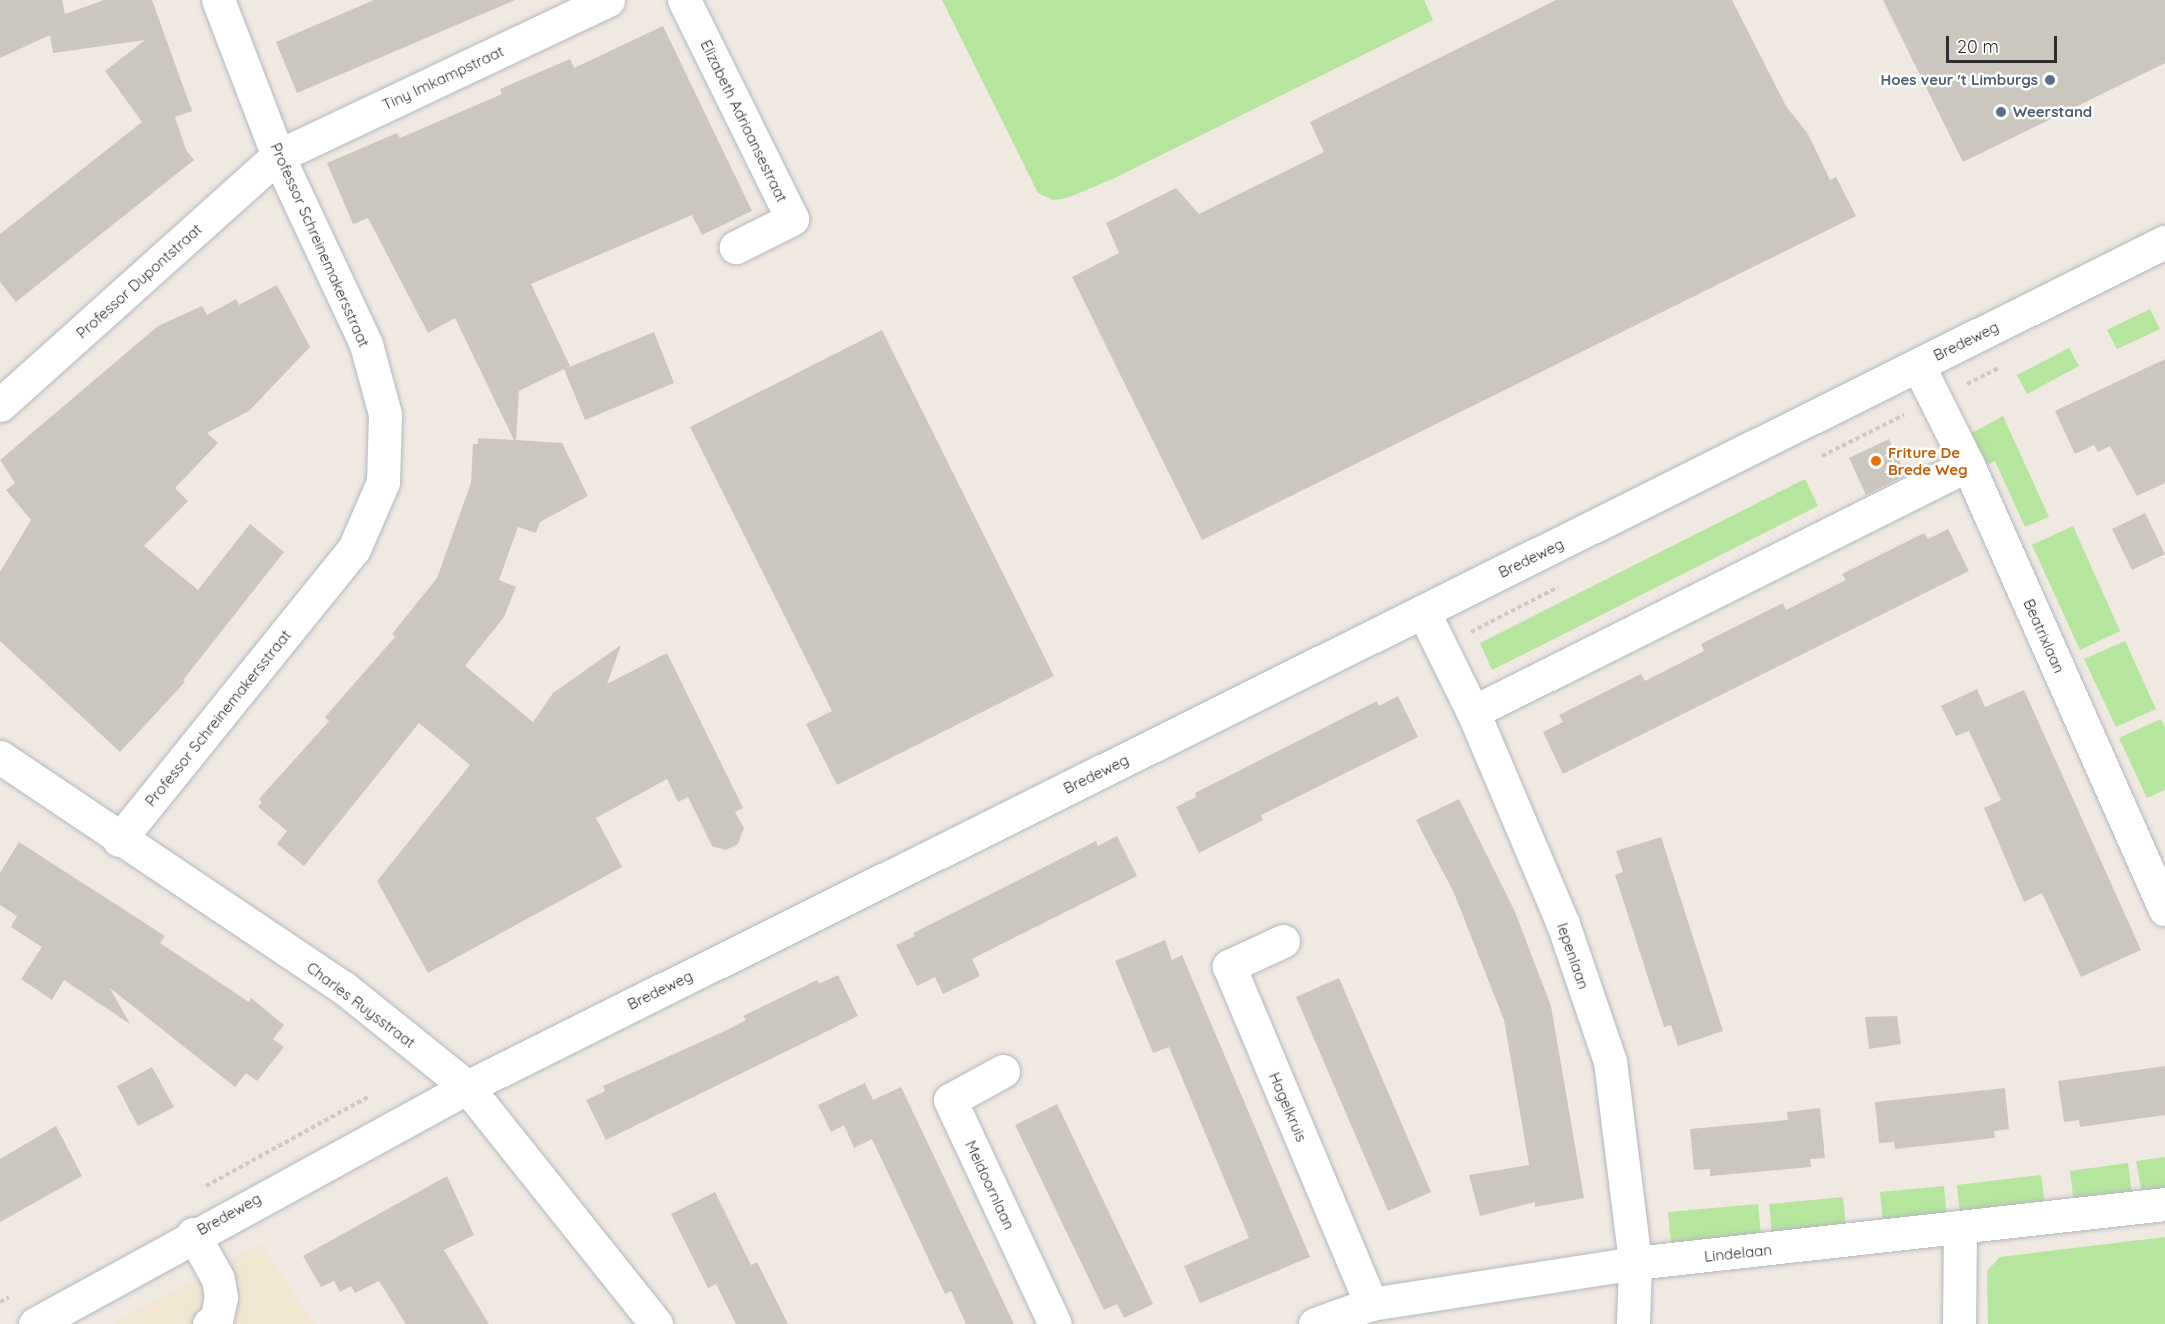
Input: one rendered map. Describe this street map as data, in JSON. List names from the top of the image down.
{
  "streets": {
    "street": [
      "Tiny Imkampstraat",
      "Elizabeth Adriaansestraat",
      "Professor Schreinemakersstraat",
      "Professor Dupontstraat",
      "Bredeweg",
      "Beatrixlaan",
      "Iepenlaan",
      "Charles Ruysstraat",
      "Hagelkruis",
      "Meidoornlaan",
      "Lindelaan"
    ]
  },
  "crossings": [
    ["Tiny Imkampstraat", "Professor Schreinemakersstraat"],
    ["Tiny Imkampstraat", "Professor Dupontstraat"],
    ["Professor Schreinemakersstraat", "Professor Dupontstraat"],
    ["Professor Schreinemakersstraat", "Charles Ruysstraat"],
    ["Bredeweg", "Beatrixlaan"],
    ["Bredeweg", "Iepenlaan"],
    ["Bredeweg", "Charles Ruysstraat"],
    ["Iepenlaan", "Lindelaan"],
    ["Hagelkruis", "Lindelaan"]
  ],
  "places": ["Hoes veur 't Limburgs", "Weerstand", "Friture De Brede Weg"],
  "scale_bar": "20 m"
}
